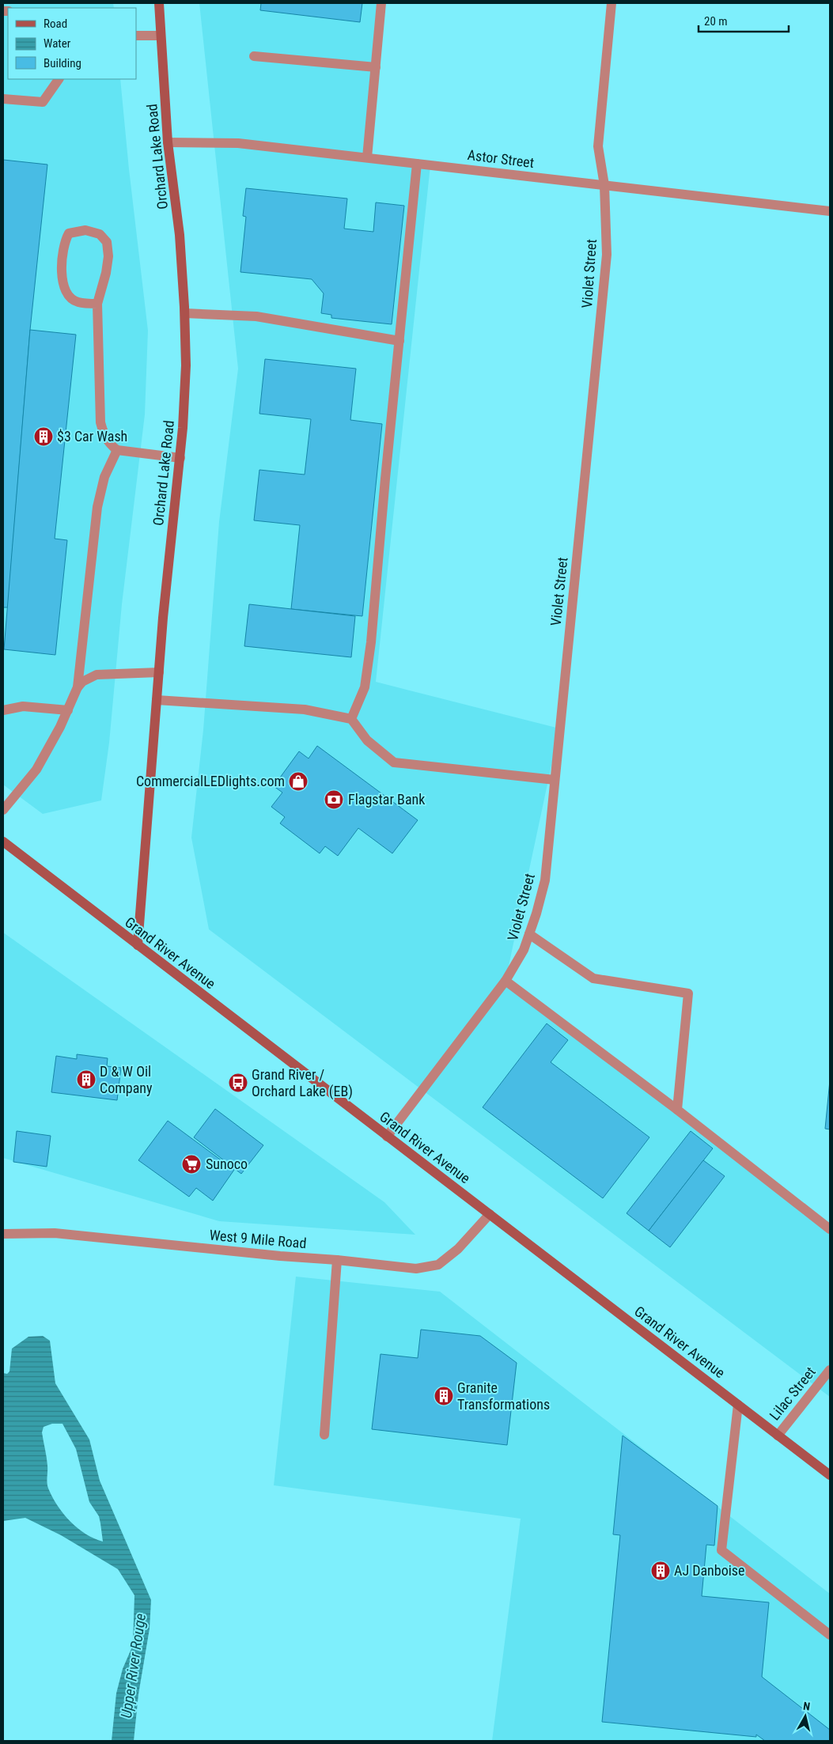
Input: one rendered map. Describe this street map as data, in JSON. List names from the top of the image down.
{
  "streets": {
    "main road": ["Orchard Lake Road", "Grand River Avenue"],
    "street": [
      "Astor Street",
      "Violet Street",
      "West 9 Mile Road",
      "Lilac Street"
    ]
  },
  "crossings": [
    ["Orchard Lake Road", "Astor Street"],
    ["Orchard Lake Road", "Grand River Avenue"],
    ["Astor Street", "Violet Street"],
    ["Violet Street", "Grand River Avenue"],
    ["Grand River Avenue", "West 9 Mile Road"],
    ["Grand River Avenue", "Lilac Street"]
  ],
  "water": ["Upper River Rouge"],
  "places": {
    "building": [
      "$3 Car Wash",
      "D & W Oil Company",
      "Granite Transformations",
      "AJ Danboise"
    ],
    "shop": ["CommercialLEDlights.com"],
    "bank": ["Flagstar Bank"],
    "bus stop": ["Grand River / Orchard Lake (EB)"],
    "supermarket": ["Sunoco"]
  },
  "legend": ["Road", "Water", "Building"],
  "scale_bar": "20 m",
  "north": "top"
}
